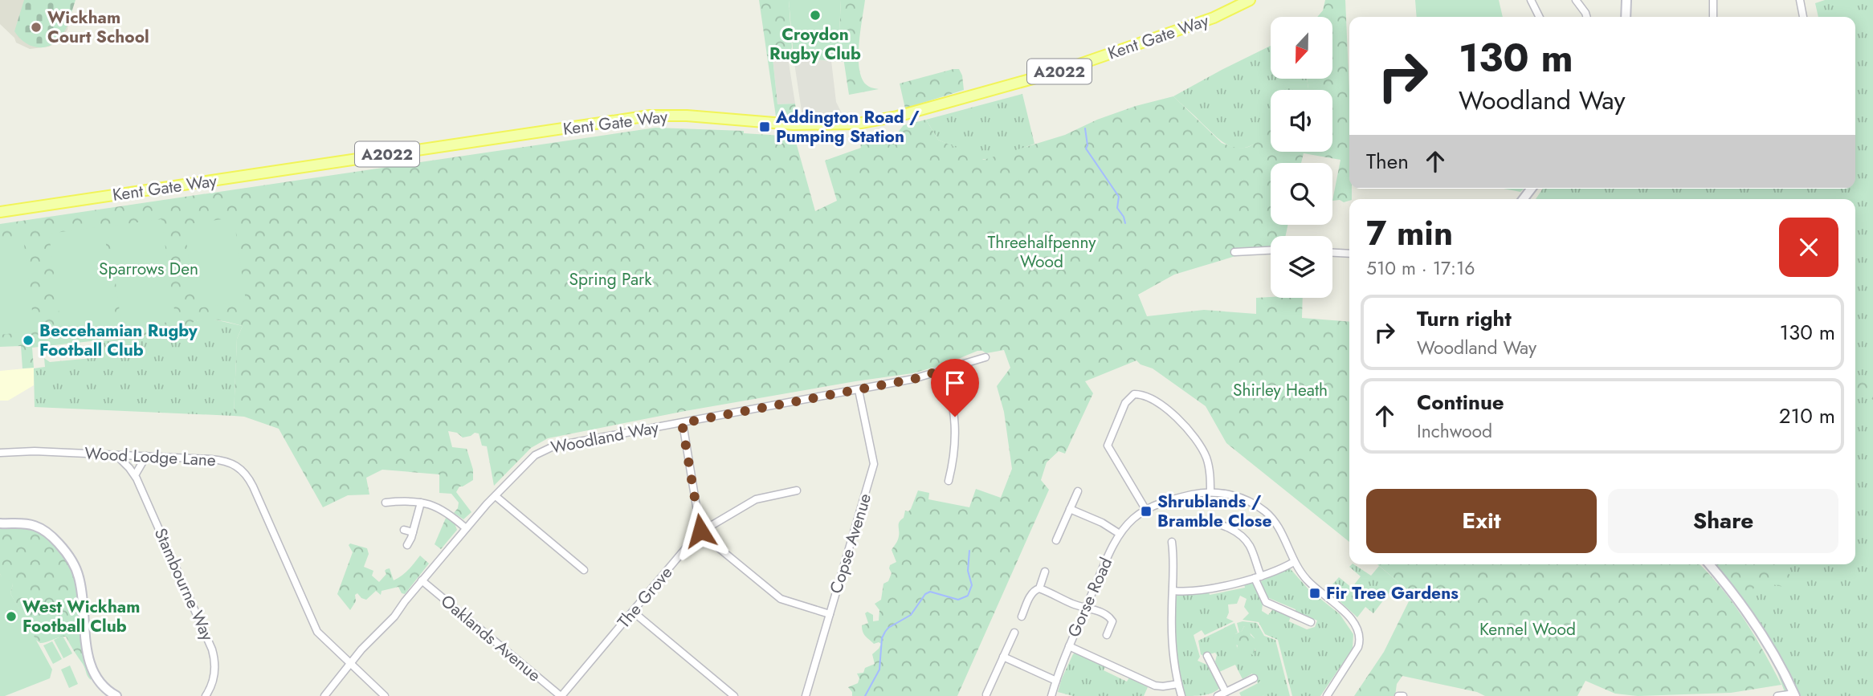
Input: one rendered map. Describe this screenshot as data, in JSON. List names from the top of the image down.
{
  "streets": {
    "main road": ["Kent Gate Way", "A2022"],
    "street": [
      "Woodland Way",
      "Wood Lodge Lane",
      "Copse Avenue",
      "Stambourne Way",
      "The Grove",
      "Gorse Road",
      "Oaklands Avenue"
    ]
  },
  "crossings": [
    ["Woodland Way", "Wood Lodge Lane"],
    ["Woodland Way", "Copse Avenue"],
    ["Woodland Way", "Oaklands Avenue"],
    ["Wood Lodge Lane", "Stambourne Way"],
    ["The Grove", "Oaklands Avenue"]
  ],
  "parks": [
    "Threehalfpenny Wood",
    "Sparrows Den",
    "Spring Park",
    "Shirley Heath",
    "Kennel Wood"
  ],
  "places": {
    "other": [
      "Croydon Rugby Club",
      "Wickham Court School",
      "Beccehamian Rugby Football Club",
      "West Wickham Football Club"
    ],
    "transit": ["Addington Road / Pumping Station", "Shrublands / Bramble Close", "Fir Tree Gardens"]
  },
  "north": "bottom",
  "page": {
    "turn": ["130 m", "Woodland Way"],
    "then": "Then",
    "heading": ["7 min", "510 m · 17:16"],
    "list": [
      {
        "name": "Turn right",
        "note": "Woodland Way",
        "value": "130 m"
      },
      {
        "name": "Continue",
        "note": "Inchwood",
        "value": "210 m"
      }
    ],
    "buttons": ["Exit", "Share"]
  }
}
